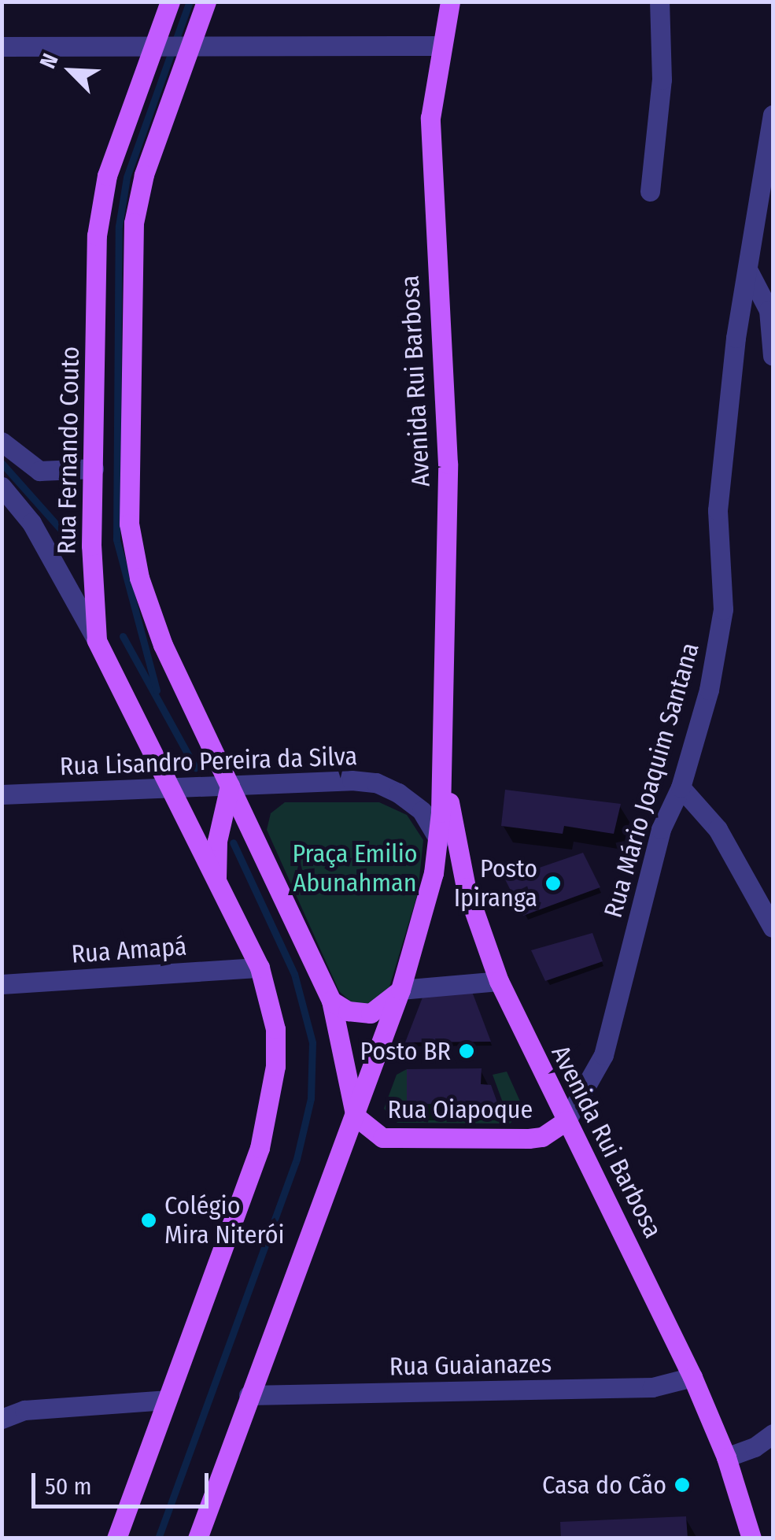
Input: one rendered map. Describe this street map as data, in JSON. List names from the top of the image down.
{
  "streets": {
    "main road": ["Avenida Rui Barbosa", "Rua Fernando Couto", "Rua Oiapoque"],
    "street": [
      "Rua Lisandro Pereira da Silva",
      "Rua Mário Joaquim Santana",
      "Rua Amapá",
      "Rua Guaianazes"
    ]
  },
  "crossings": [
    ["Avenida Rui Barbosa", "Rua Lisandro Pereira da Silva"],
    ["Avenida Rui Barbosa", "Rua Mário Joaquim Santana"],
    ["Avenida Rui Barbosa", "Rua Oiapoque"],
    ["Avenida Rui Barbosa", "Rua Guaianazes"],
    ["Rua Fernando Couto", "Rua Lisandro Pereira da Silva"],
    ["Rua Fernando Couto", "Rua Amapá"],
    ["Rua Mário Joaquim Santana", "Rua Oiapoque"]
  ],
  "parks": ["Praça Emilio Abunahman"],
  "places": [
    "Posto Ipiranga",
    "Posto BR",
    "Colégio Mira Niterói",
    "Casa do Cão"
  ],
  "scale_bar": "50 m",
  "north": "top left"
}
